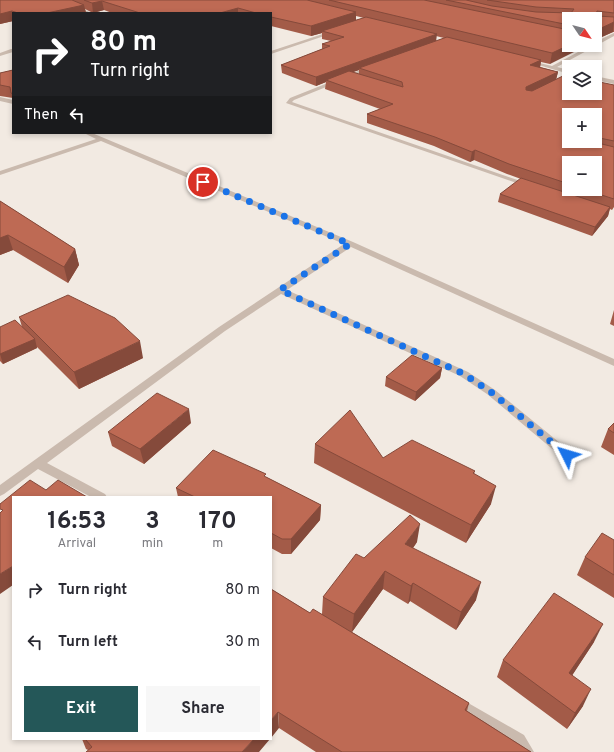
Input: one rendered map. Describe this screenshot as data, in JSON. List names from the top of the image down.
{
  "north": "bottom right",
  "page": {
    "map_buttons": ["+", "−"],
    "turn": ["80 m", "Turn right"],
    "then": "Then",
    "eta": [
      "16:53",
      "Arrival",
      "3",
      "min",
      "170",
      "m"
    ],
    "list": [
      {
        "name": "Turn right",
        "value": "80 m"
      },
      {
        "name": "Turn left",
        "value": "30 m"
      }
    ],
    "buttons": ["Exit", "Share"]
  }
}
